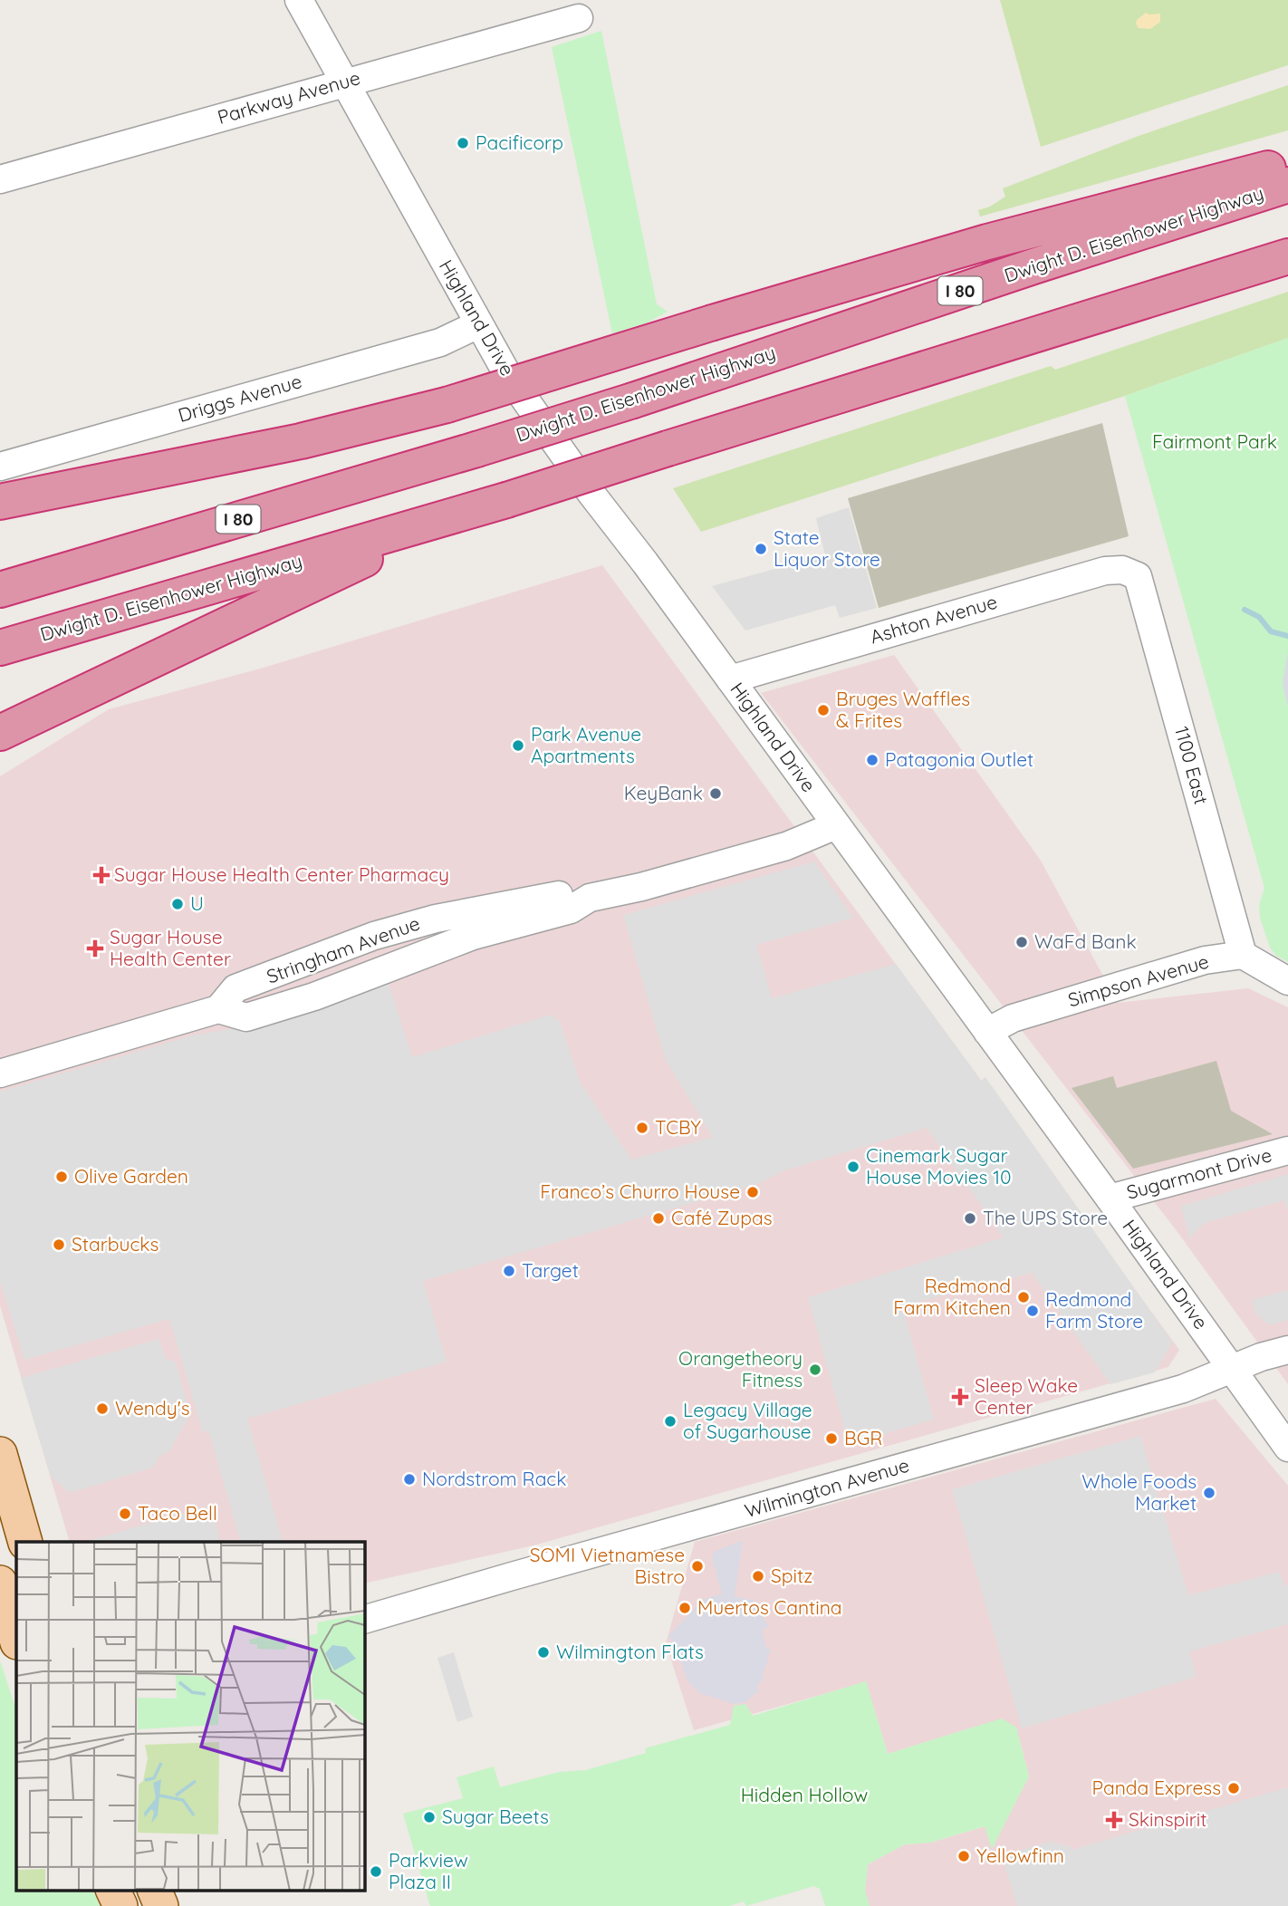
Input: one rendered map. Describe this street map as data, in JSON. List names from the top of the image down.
{
  "streets": {
    "highway": ["Dwight D. Eisenhower Highway", "I 80"],
    "street": [
      "Parkway Avenue",
      "Highland Drive",
      "Driggs Avenue",
      "Ashton Avenue",
      "1100 East",
      "Stringham Avenue",
      "Simpson Avenue",
      "Sugarmont Drive",
      "Wilmington Avenue"
    ]
  },
  "crossings": [
    ["Parkway Avenue", "Highland Drive"],
    ["Highland Drive", "Driggs Avenue"],
    ["Highland Drive", "Ashton Avenue"],
    ["Highland Drive", "Stringham Avenue"],
    ["Highland Drive", "Simpson Avenue"],
    ["Highland Drive", "Sugarmont Drive"],
    ["Highland Drive", "Wilmington Avenue"],
    ["Ashton Avenue", "1100 East"],
    ["1100 East", "Simpson Avenue"]
  ],
  "parks": ["Fairmont Park", "Hidden Hollow"],
  "places": {
    "other": [
      "Pacificorp",
      "State Liquor Store",
      "Bruges Waffles & Frites",
      "Park Avenue Apartments",
      "Patagonia Outlet",
      "KeyBank",
      "U",
      "WaFd Bank",
      "TCBY",
      "Cinemark Sugar House Movies 10",
      "Olive Garden",
      "Franco’s Churro House",
      "Café Zupas",
      "The UPS Store",
      "Starbucks",
      "Target",
      "Redmond Farm Kitchen",
      "Redmond Farm Store",
      "Orangetheory Fitness",
      "Wendy's",
      "Legacy Village of Sugarhouse",
      "BGR",
      "Nordstrom Rack",
      "Whole Foods Market",
      "Taco Bell",
      "SOMI Vietnamese Bistro",
      "Spitz",
      "Muertos Cantina",
      "Wilmington Flats",
      "Panda Express",
      "Sugar Beets",
      "Yellowfinn",
      "Parkview Plaza II"
    ],
    "health": [
      "Sugar House Health Center Pharmacy",
      "Sugar House Health Center",
      "Sleep Wake Center",
      "Skinspirit"
    ]
  }
}
